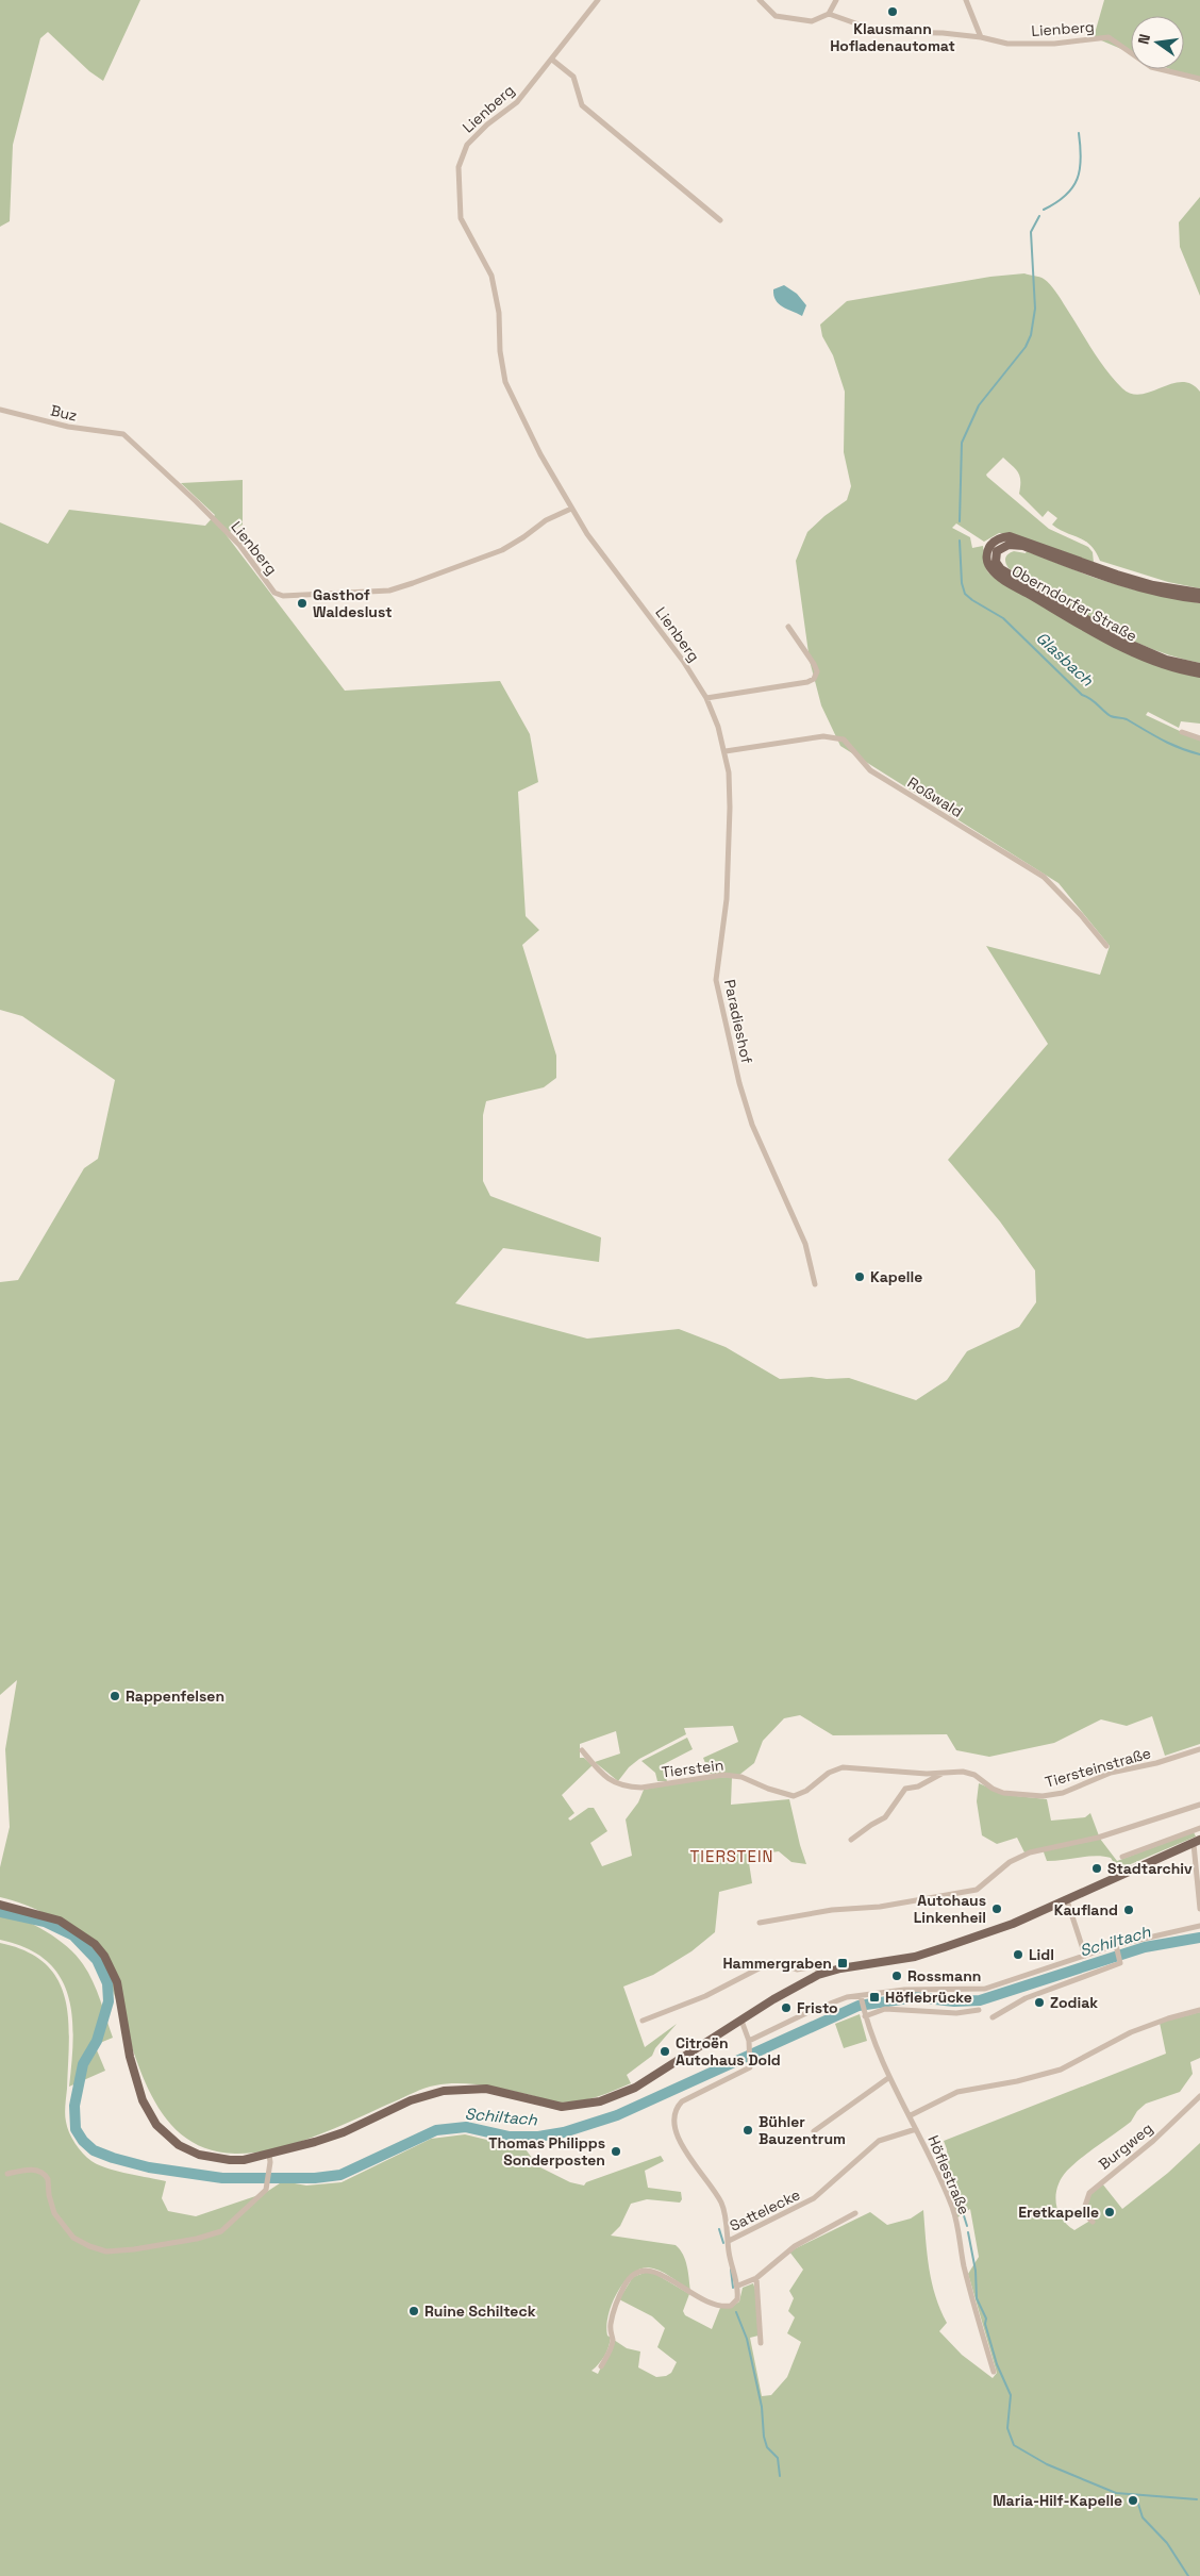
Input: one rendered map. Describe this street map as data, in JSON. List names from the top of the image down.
{
  "streets": {
    "main road": ["Oberndorfer Straße"],
    "street": [
      "Lienberg",
      "Buz",
      "Roßwald",
      "Paradieshof",
      "Tiersteinstraße",
      "Tierstein",
      "Burgweg",
      "Höflestraße",
      "Sattelecke"
    ]
  },
  "crossings": [
    ["Lienberg", "Buz"],
    ["Lienberg", "Roßwald"],
    ["Lienberg", "Paradieshof"],
    ["Roßwald", "Paradieshof"],
    ["Tiersteinstraße", "Tierstein"],
    ["Höflestraße", "Sattelecke"]
  ],
  "districts": ["TIERSTEIN"],
  "water": ["Glasbach", "Schiltach"],
  "places": {
    "other": [
      "Klausmann Hofladenautomat",
      "Gasthof Waldeslust",
      "Kapelle",
      "Rappenfelsen",
      "Stadtarchiv",
      "Autohaus Linkenheil",
      "Kaufland",
      "Lidl",
      "Rossmann",
      "Zodiak",
      "Fristo",
      "Citroën Autohaus Dold",
      "Bühler Bauzentrum",
      "Thomas Philipps Sonderposten",
      "Eretkapelle",
      "Ruine Schilteck",
      "Maria-Hilf-Kapelle"
    ],
    "transit": ["Hammergraben", "Höflebrücke"]
  },
  "north": "left"
}
